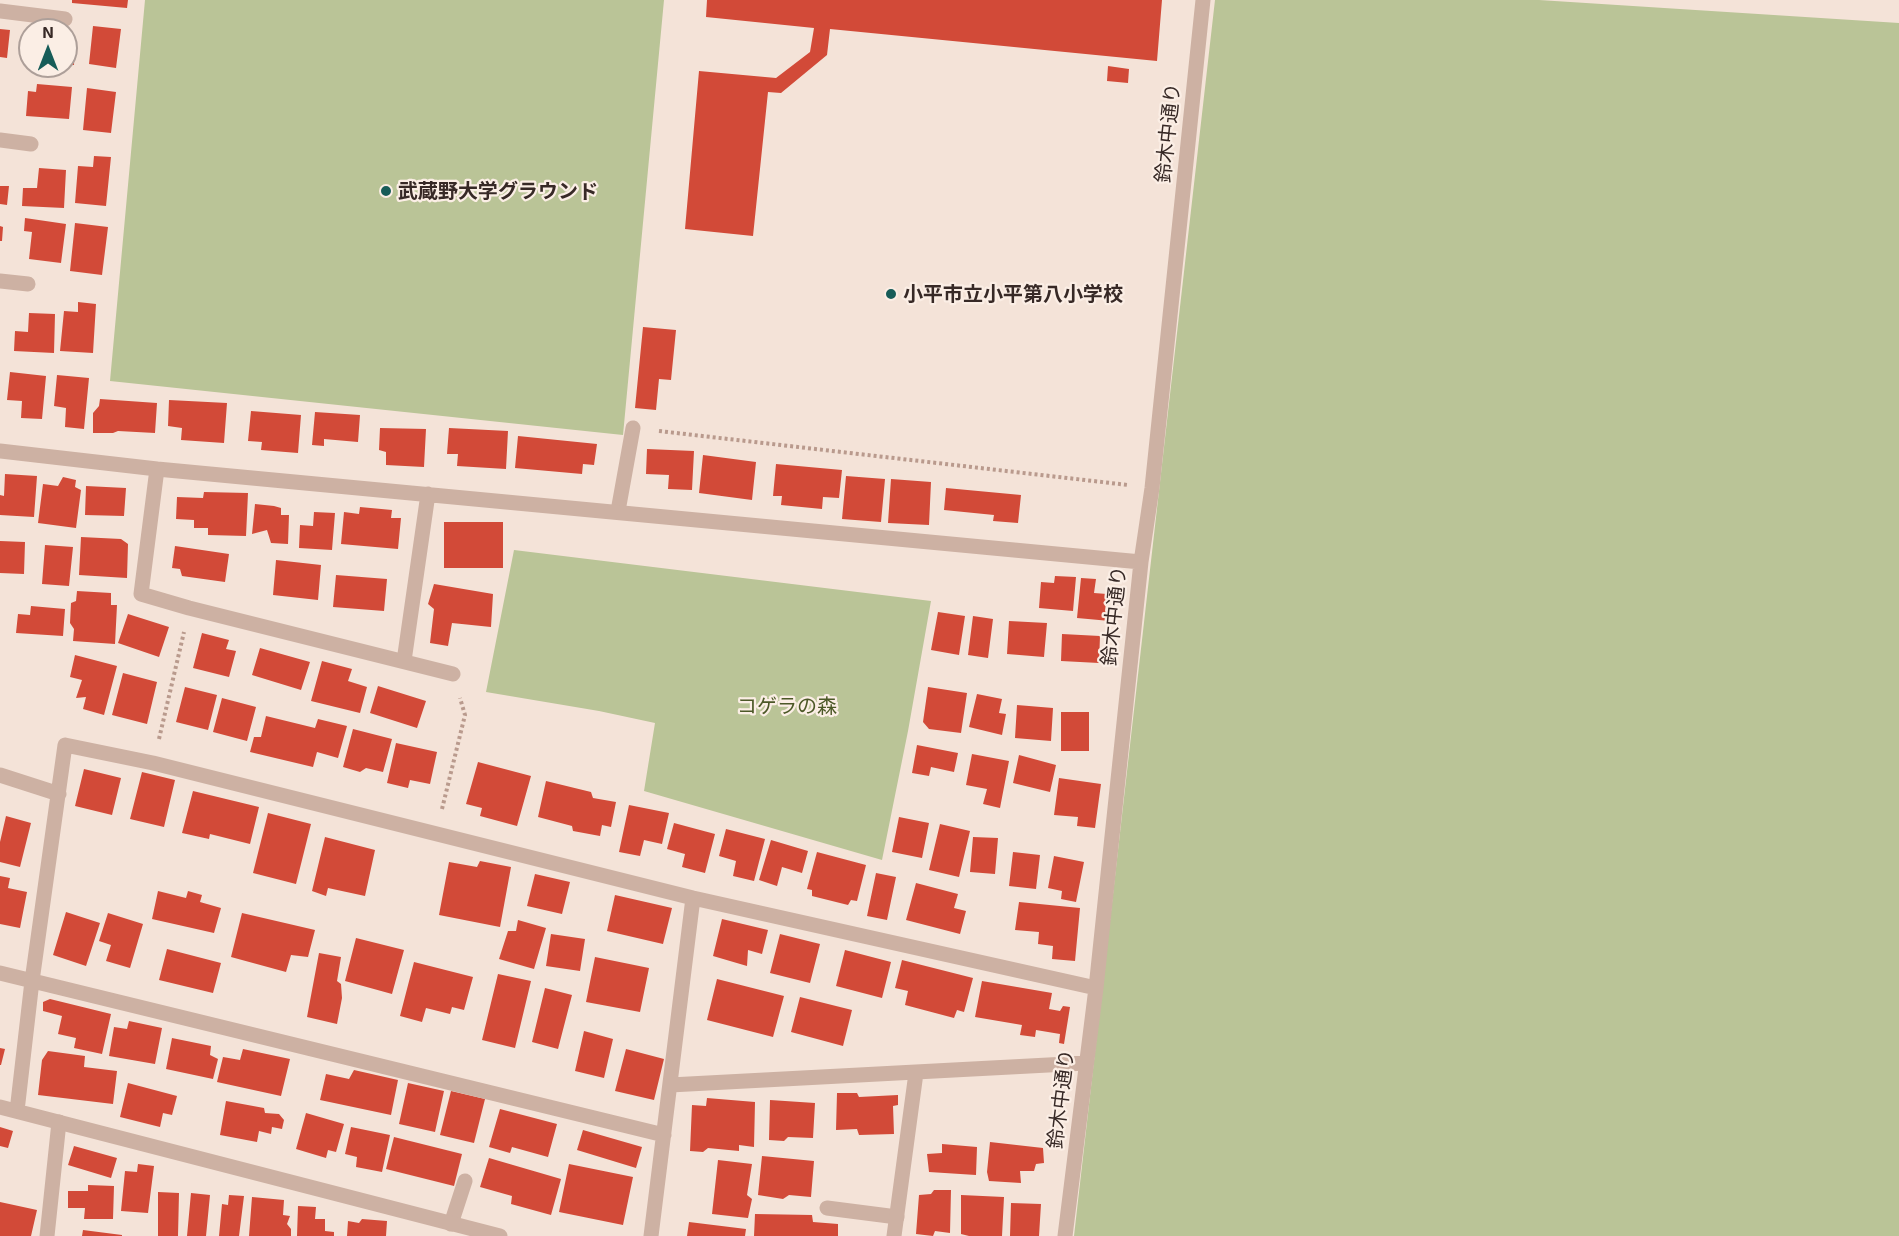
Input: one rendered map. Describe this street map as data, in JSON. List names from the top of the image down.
{
  "streets": {
    "street": ["鈴木中通り"]
  },
  "parks": ["コゲラの森"],
  "places": ["武蔵野大学グラウンド", "小平市立小平第八小学校"],
  "north": "top"
}
